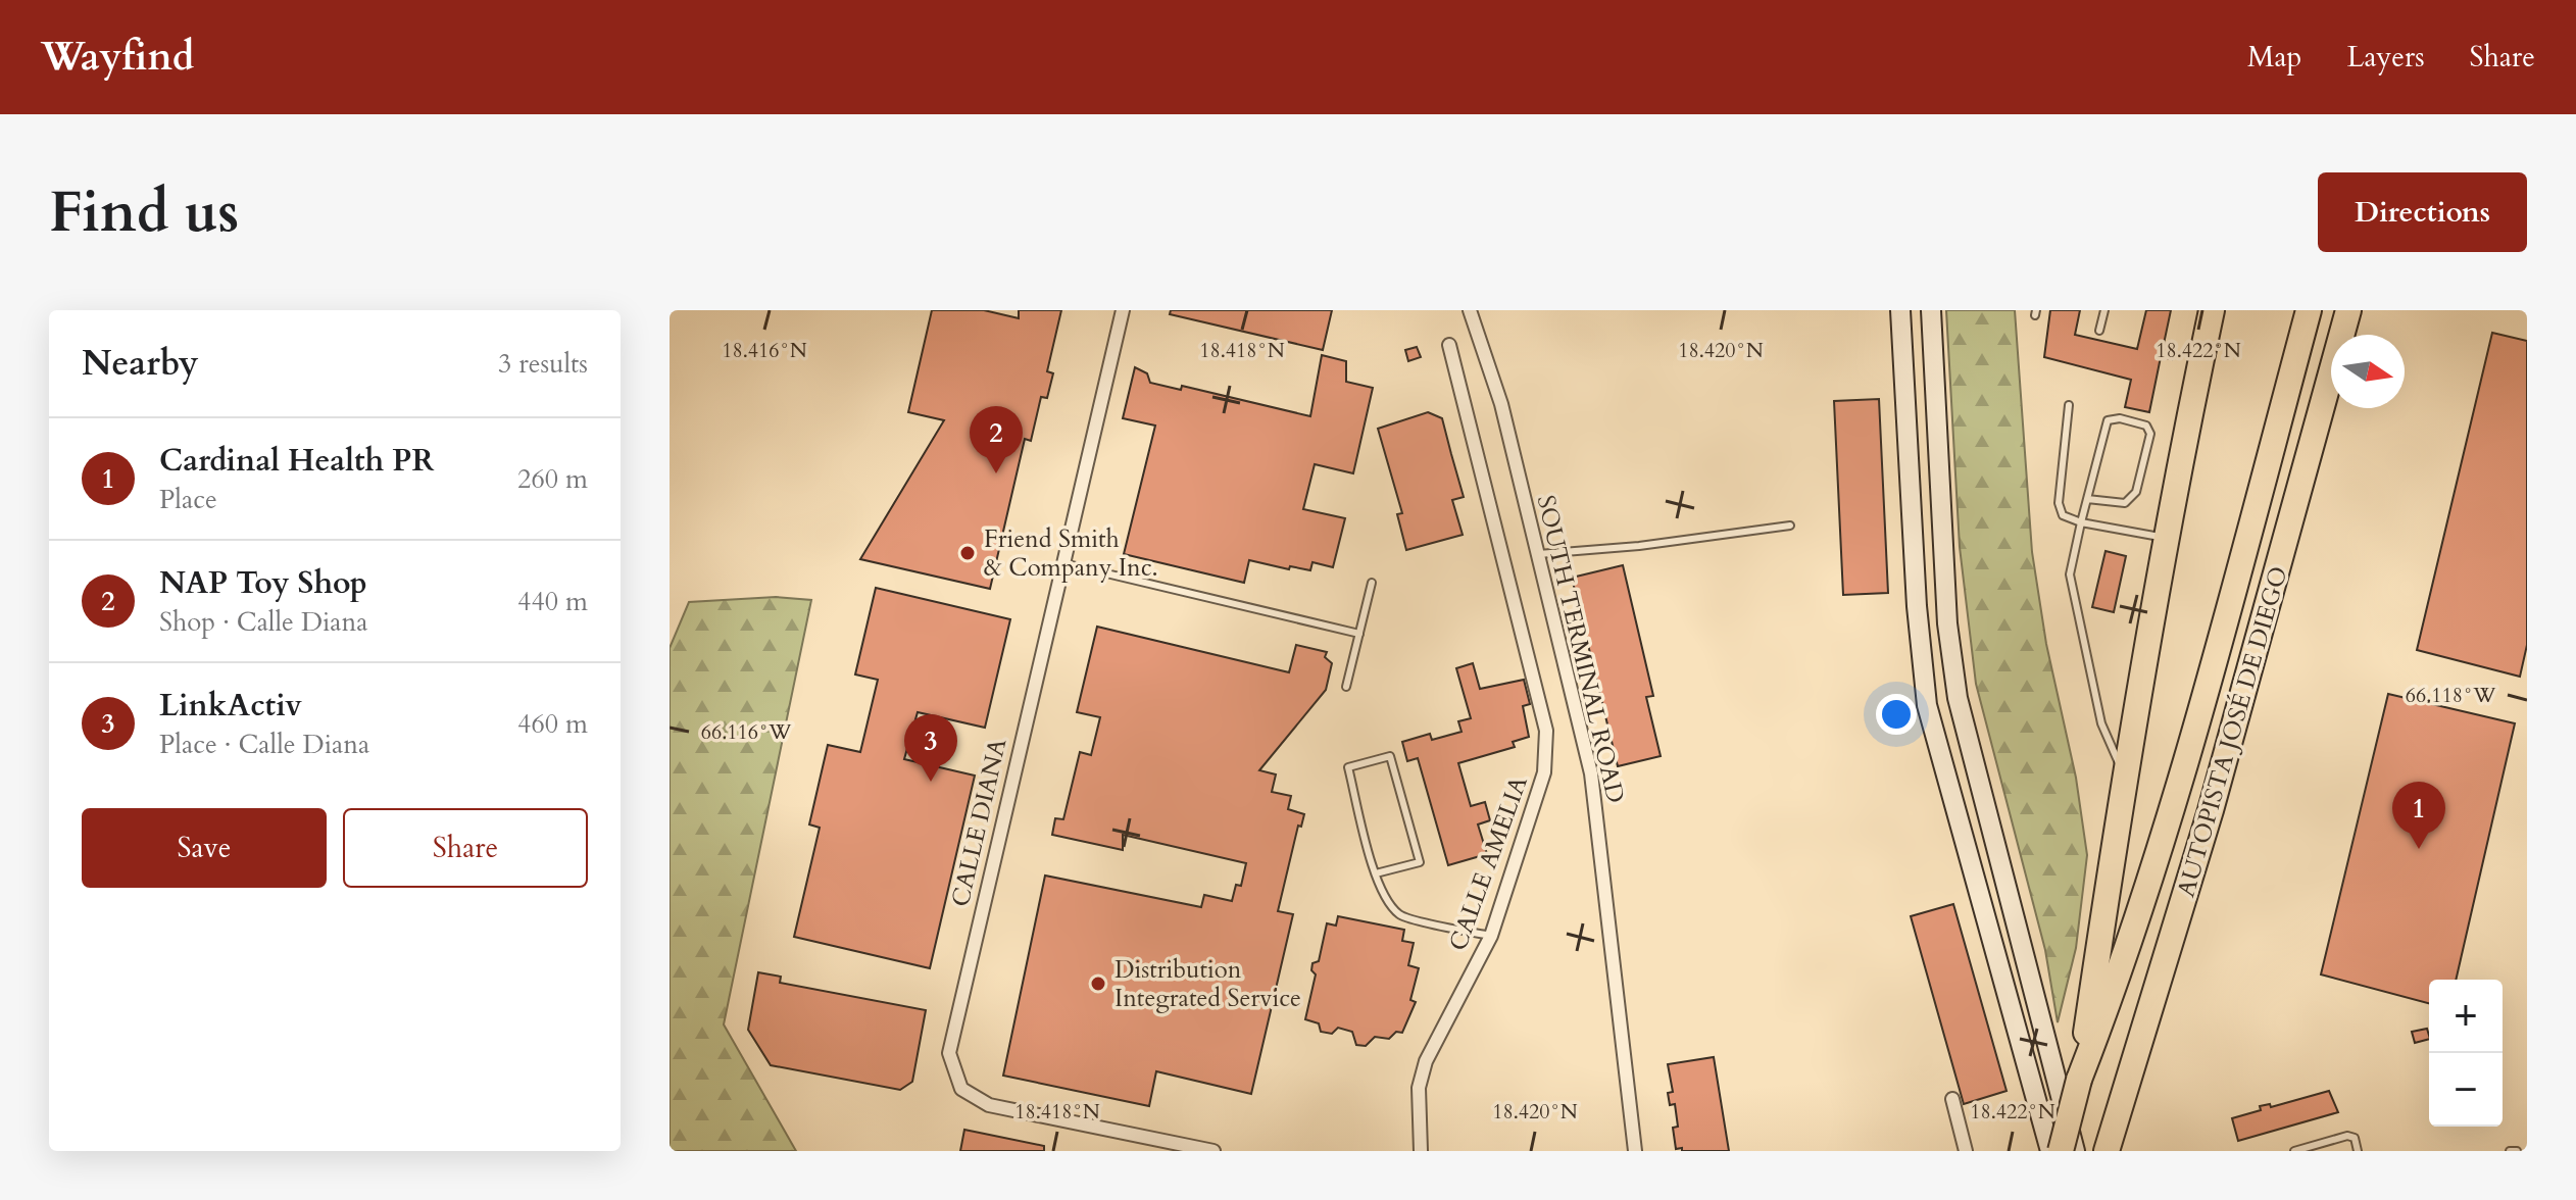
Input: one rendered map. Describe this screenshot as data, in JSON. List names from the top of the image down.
{
  "streets": {
    "highway": ["AUTOPISTA JOSÉ DE DIEGO"],
    "street": ["SOUTH TERMINAL ROAD", "CALLE DIANA", "CALLE AMELIA"]
  },
  "places": ["Friend Smith & Company Inc.", "Distribution Integrated Service"],
  "north": "right",
  "page": {
    "header": "Wayfind",
    "nav": ["Map", "Layers", "Share"],
    "buttons": [
      "Directions",
      ["Save", "Share"]
    ],
    "title": "Find us",
    "heading": ["Nearby", "3 results"],
    "pins": ["2", "3", "1"],
    "list": [
      {
        "mark": "1",
        "name": "Cardinal Health PR",
        "note": "Place",
        "value": "260 m"
      },
      {
        "mark": "2",
        "name": "NAP Toy Shop",
        "note": "Shop · Calle Diana",
        "value": "440 m"
      },
      {
        "mark": "3",
        "name": "LinkActiv",
        "note": "Place · Calle Diana",
        "value": "460 m"
      }
    ],
    "map_buttons": ["+", "−"]
  },
  "coordinates": [
    "18.418°N",
    "18.420°N",
    "18.416°N",
    "18.422°N",
    "66.118°W",
    "66.116°W"
  ]
}
